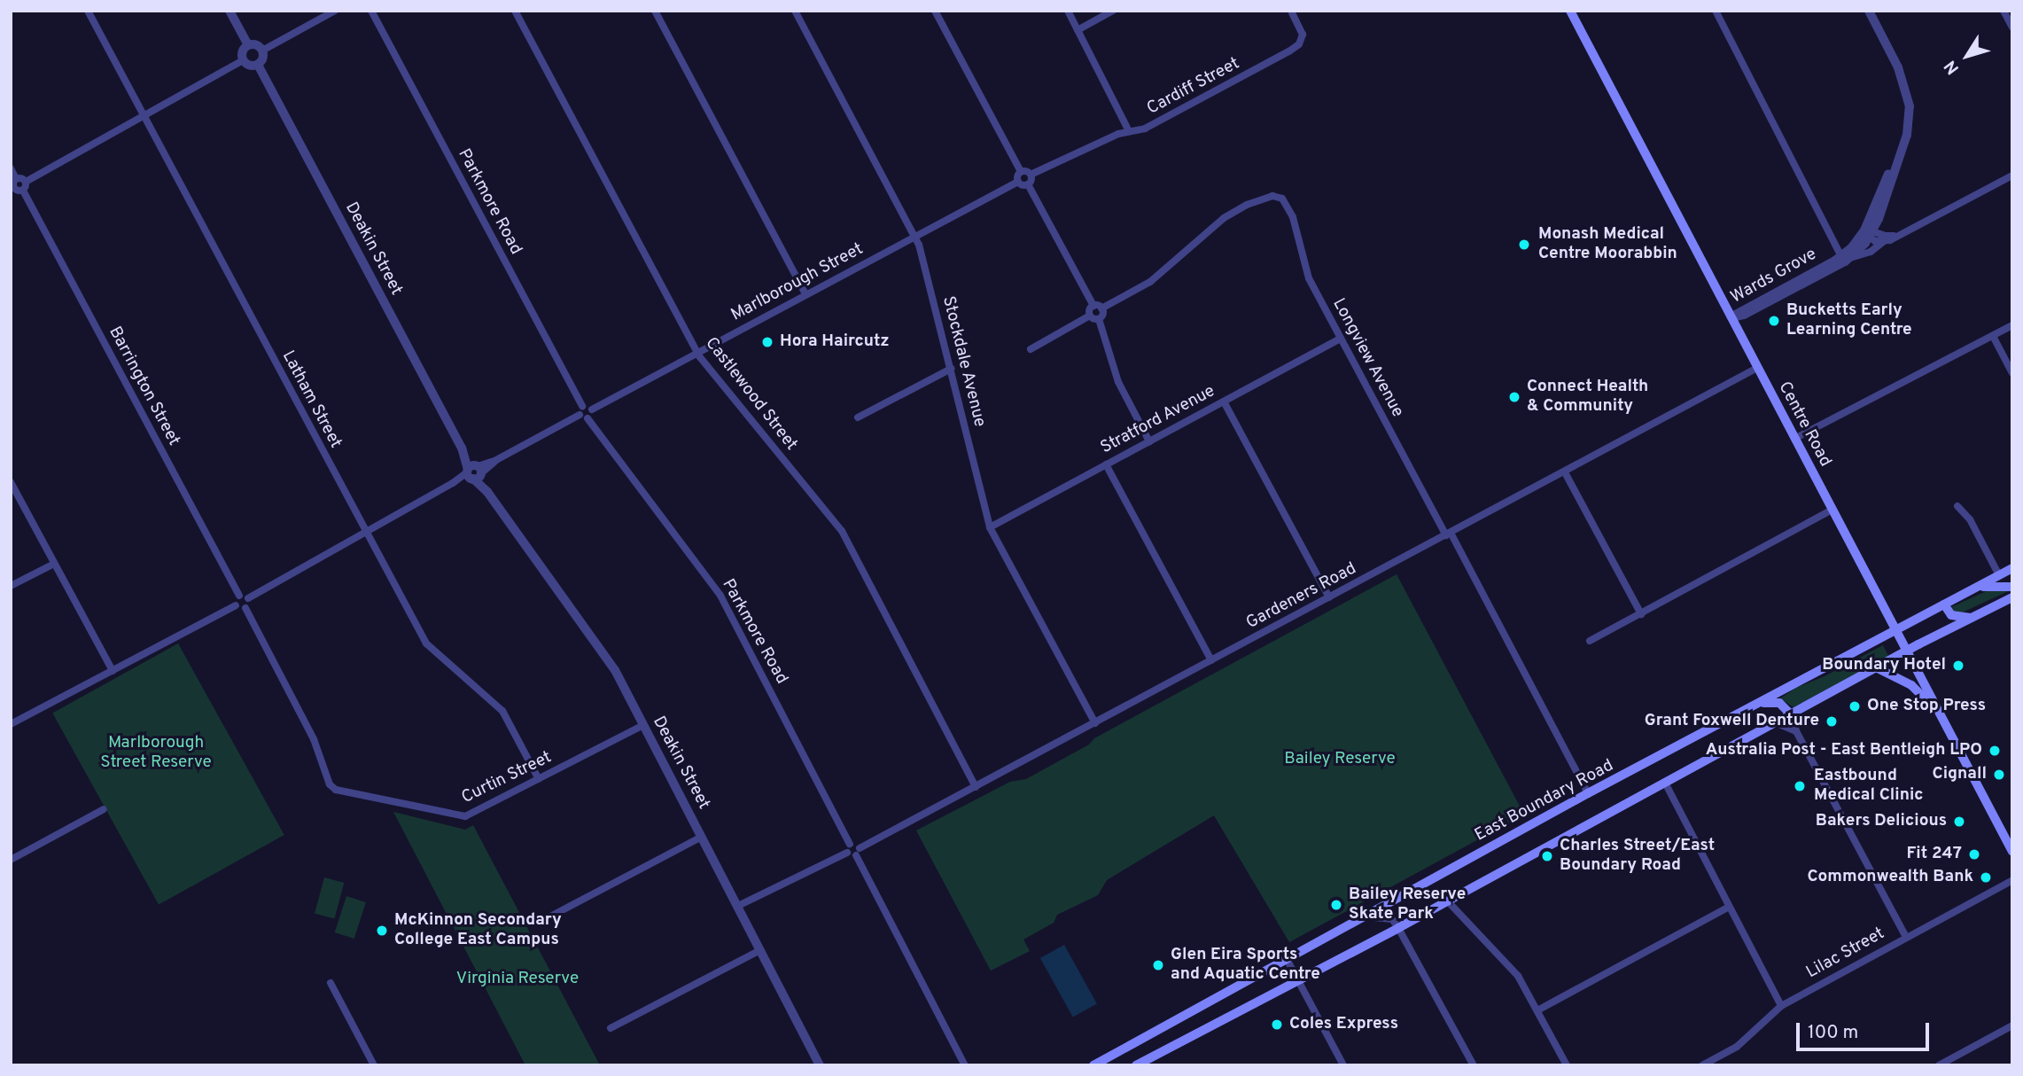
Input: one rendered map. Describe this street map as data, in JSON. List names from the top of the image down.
{
  "streets": {
    "main road": ["Centre Road", "East Boundary Road"],
    "street": [
      "Cardiff Street",
      "Parkmore Road",
      "Deakin Street",
      "Wards Grove",
      "Marlborough Street",
      "Longview Avenue",
      "Stockdale Avenue",
      "Barrington Street",
      "Castlewood Street",
      "Latham Street",
      "Stratford Avenue",
      "Gardeners Road",
      "Curtin Street",
      "Lilac Street"
    ]
  },
  "crossings": [
    ["Deakin Street", "Curtin Street"],
    ["Wards Grove", "Centre Road"],
    ["Marlborough Street", "Stockdale Avenue"],
    ["Marlborough Street", "Castlewood Street"],
    ["Longview Avenue", "Stratford Avenue"],
    ["Longview Avenue", "Gardeners Road"],
    ["Longview Avenue", "East Boundary Road"],
    ["Stockdale Avenue", "Stratford Avenue"],
    ["Stockdale Avenue", "Gardeners Road"],
    ["Castlewood Street", "Gardeners Road"],
    ["Latham Street", "Curtin Street"],
    ["Centre Road", "Gardeners Road"],
    ["Centre Road", "East Boundary Road"]
  ],
  "parks": ["Marlborough Street Reserve", "Bailey Reserve", "Virginia Reserve"],
  "places": [
    "Monash Medical Centre Moorabbin",
    "Bucketts Early Learning Centre",
    "Hora Haircutz",
    "Connect Health & Community",
    "Boundary Hotel",
    "One Stop Press",
    "Grant Foxwell Denture",
    "Australia Post - East Bentleigh LPO",
    "Cignall",
    "Eastbound Medical Clinic",
    "Bakers Delicious",
    "Fit 247",
    "Charles Street/East Boundary Road",
    "Commonwealth Bank",
    "Bailey Reserve Skate Park",
    "McKinnon Secondary College East Campus",
    "Glen Eira Sports and Aquatic Centre",
    "Coles Express"
  ],
  "scale_bar": "100 m",
  "north": "bottom left"
}
